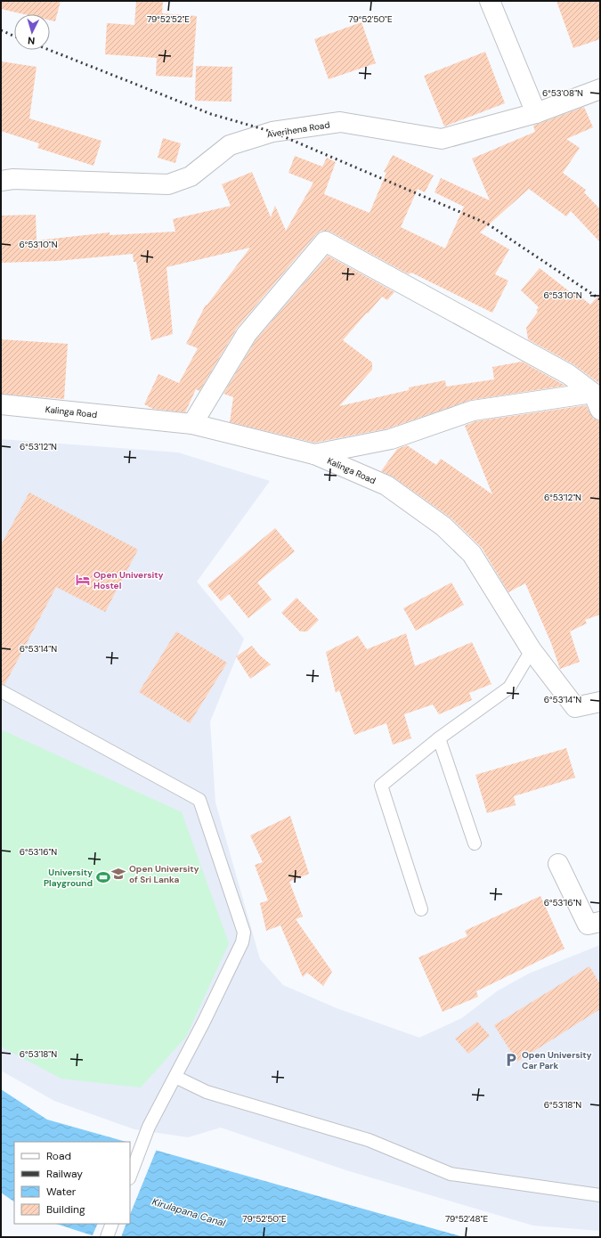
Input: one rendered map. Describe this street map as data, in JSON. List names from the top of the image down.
{
  "streets": {
    "street": ["Averihena Road", "Kalinga Road"]
  },
  "water": ["Kirulapana Canal"],
  "places": {
    "hotel": ["Open University Hostel"],
    "school or university": ["Open University of Sri Lanka"],
    "sports": ["University Playground"],
    "parking": ["Open University Car Park"]
  },
  "legend": [
    "Road",
    "Railway",
    "Water",
    "Building"
  ],
  "north": "bottom",
  "coordinates": [
    "79°52'52\"E",
    "79°52'50\"E",
    "6°53'08\"N",
    "6°53'10\"N",
    "6°53'12\"N",
    "6°53'14\"N",
    "6°53'16\"N",
    "6°53'18\"N",
    "79°52'48\"E"
  ]
}
